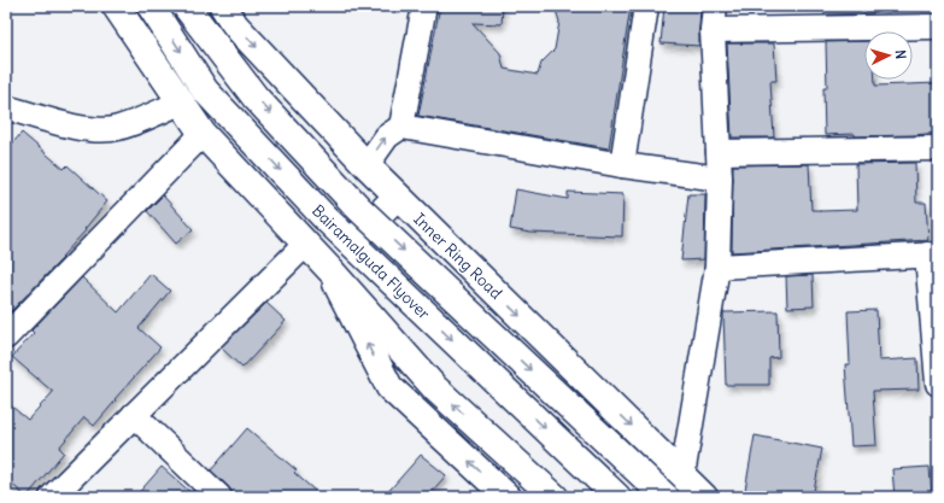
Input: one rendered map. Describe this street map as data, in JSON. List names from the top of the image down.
{
  "streets": {
    "main road": ["Inner Ring Road", "Bairamalguda Flyover"]
  },
  "north": "right"
}
